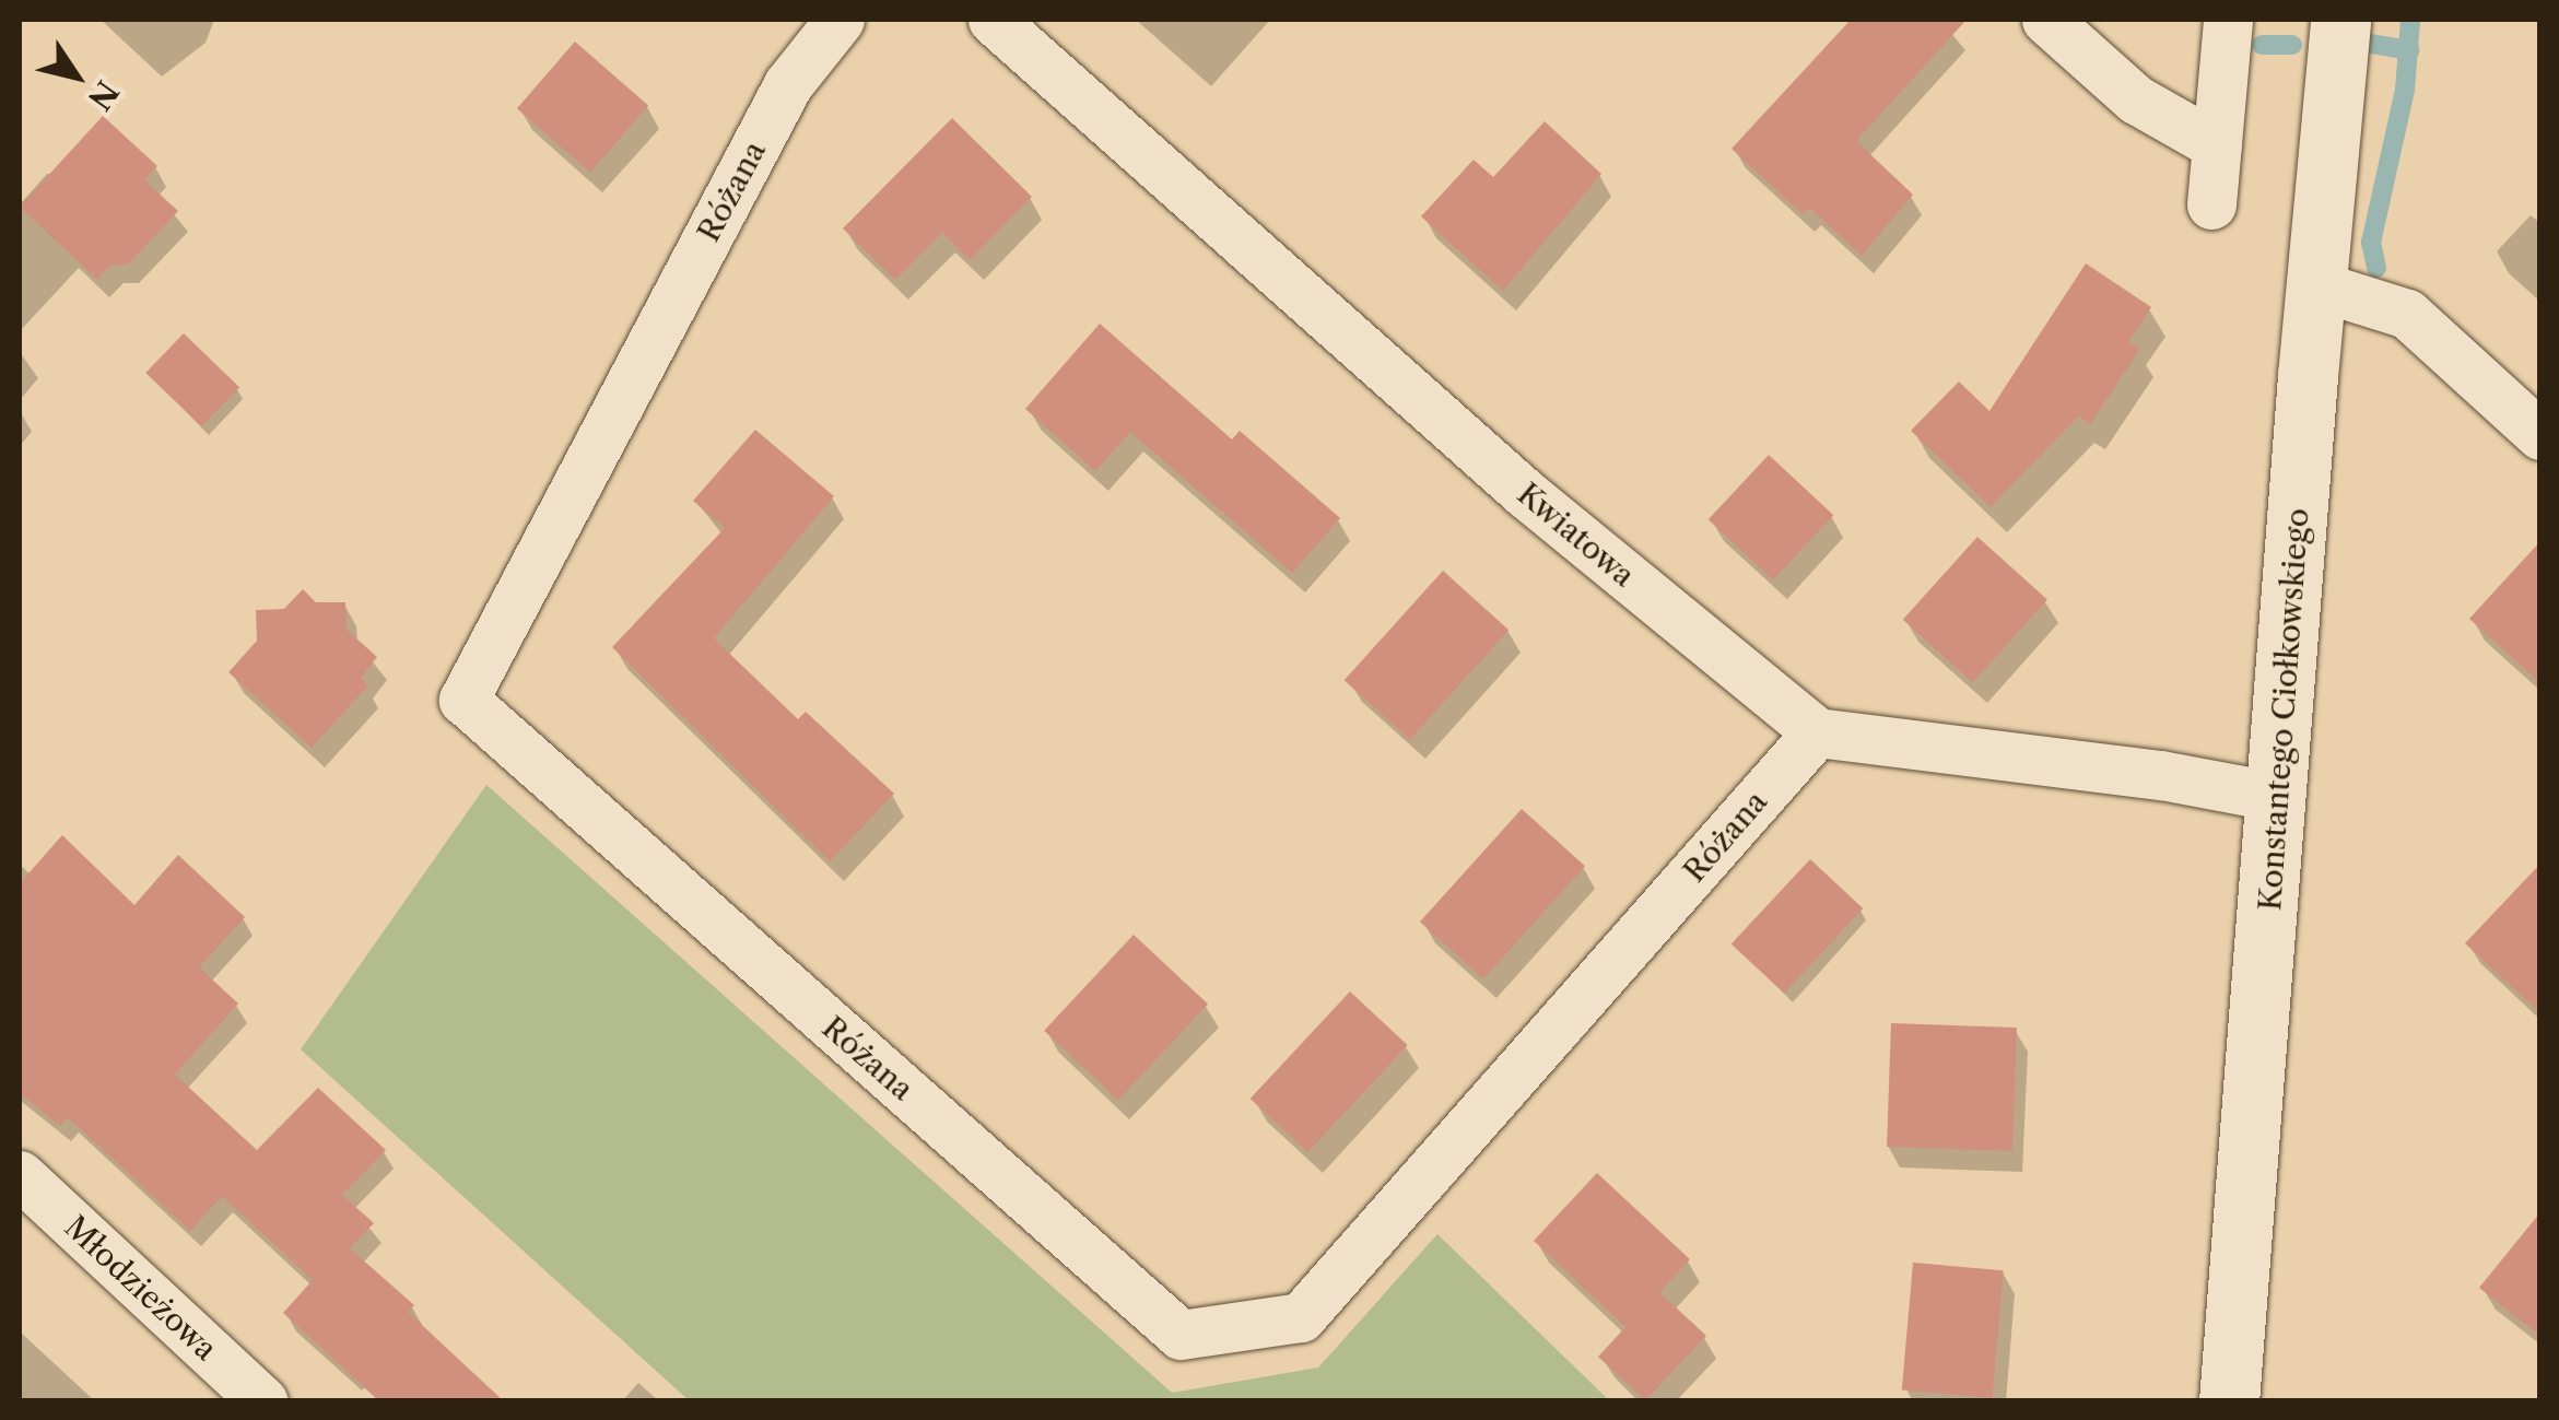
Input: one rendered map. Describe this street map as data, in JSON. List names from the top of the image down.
{
  "streets": {
    "street": [
      "Różana",
      "Kwiatowa",
      "Konstantego Ciołkowskiego",
      "Młodzieżowa"
    ]
  },
  "crossings": [
    ["Różana", "Kwiatowa"]
  ],
  "north": "bottom right"
}
